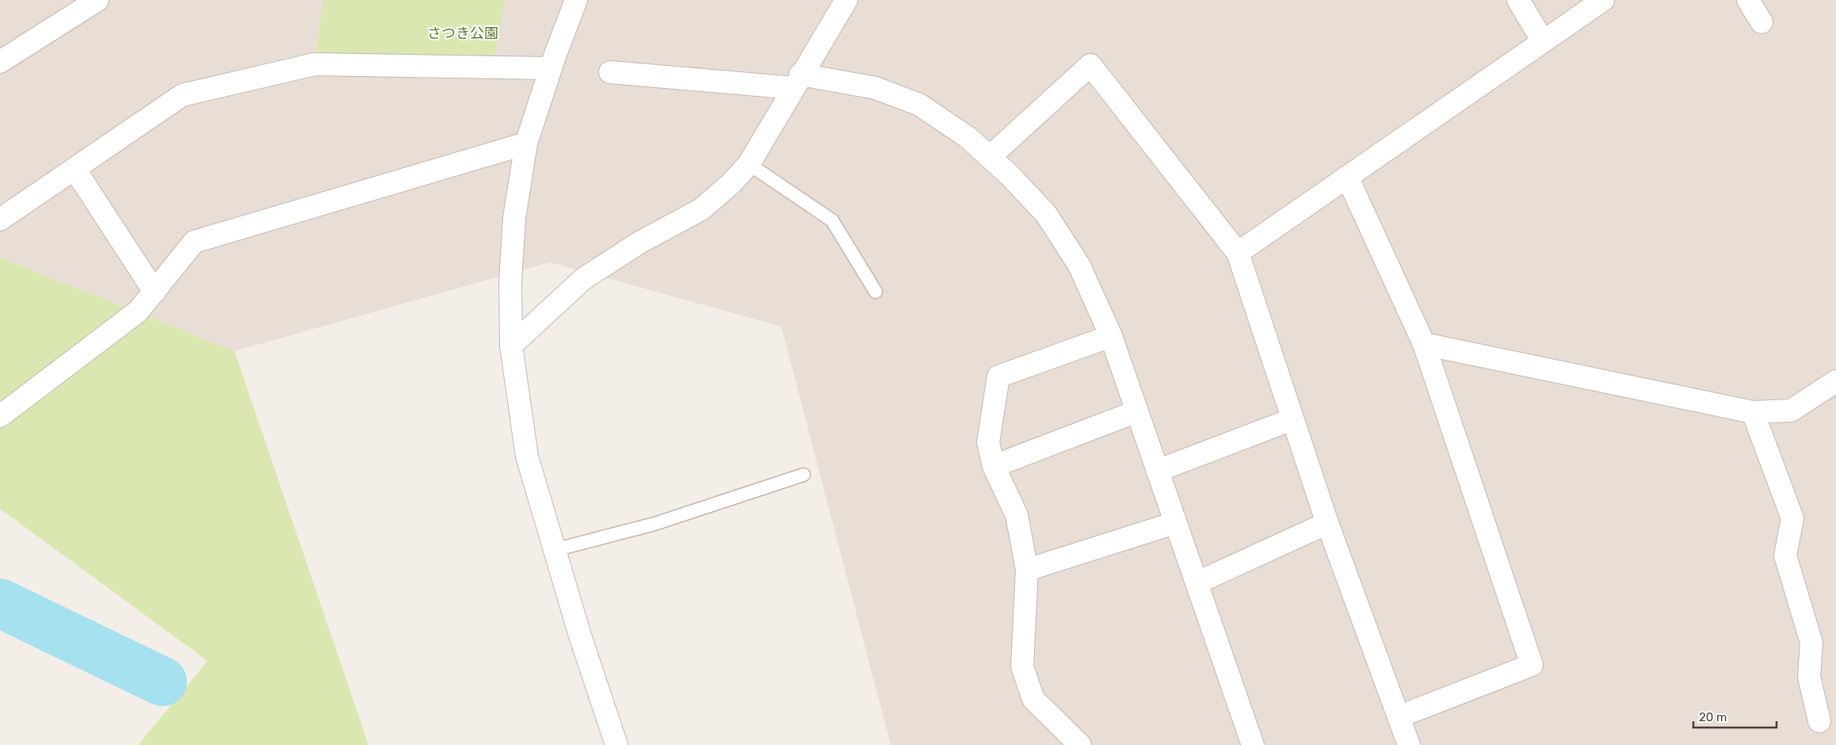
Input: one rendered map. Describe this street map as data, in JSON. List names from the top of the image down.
{
  "parks": ["さつき公園"],
  "scale_bar": "20 m"
}
